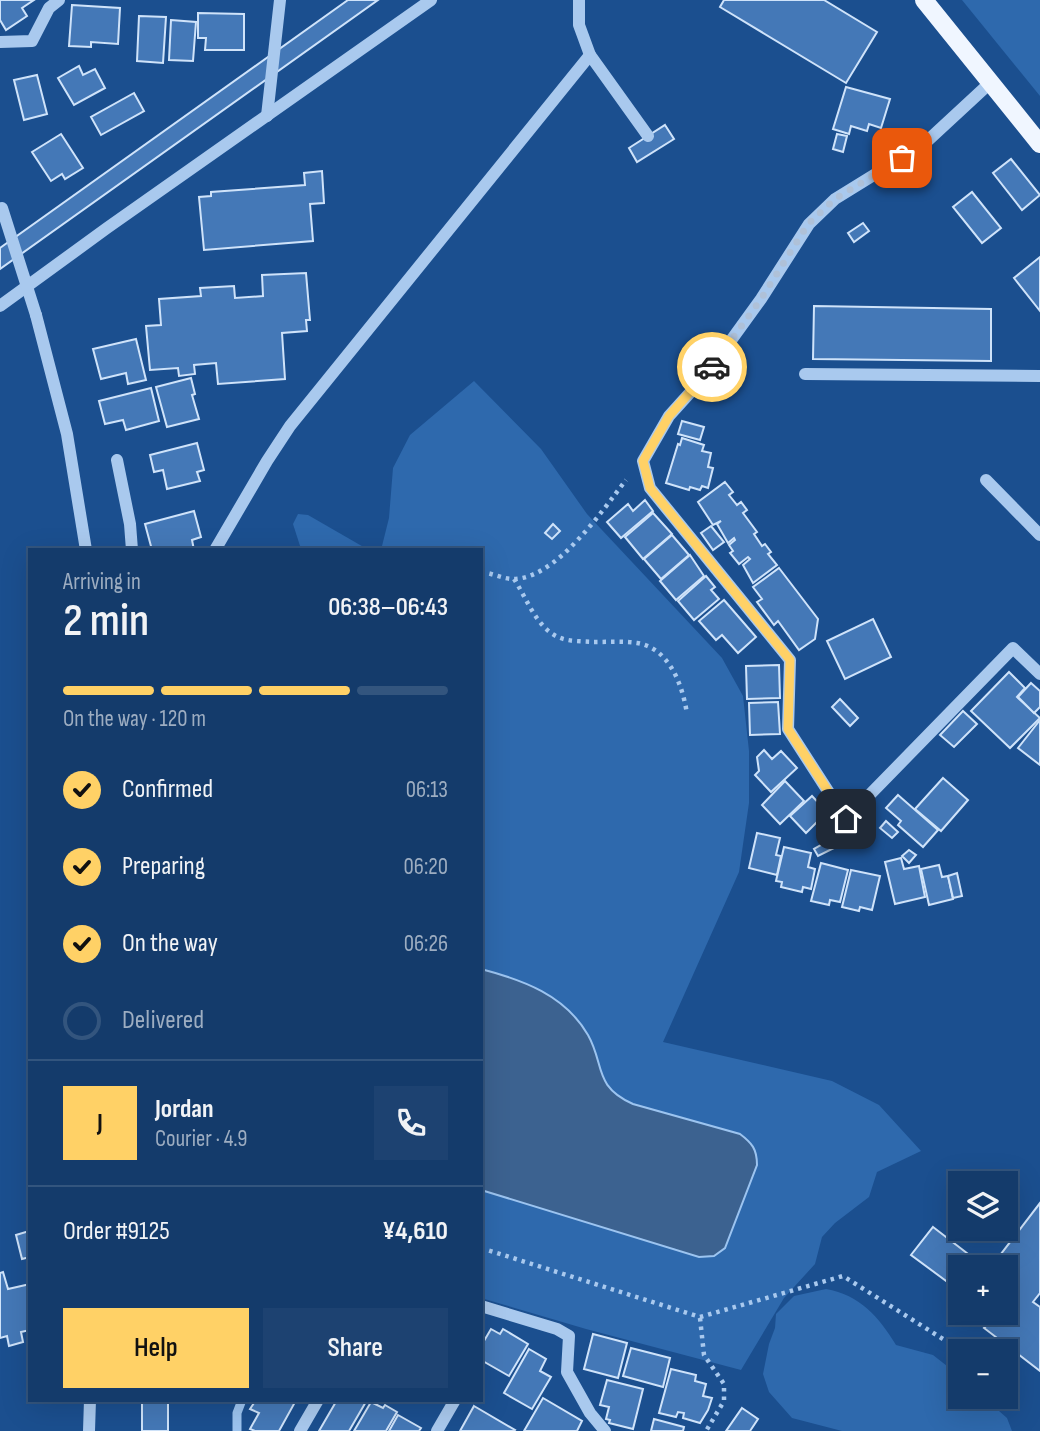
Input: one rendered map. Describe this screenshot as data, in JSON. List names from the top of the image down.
{
  "page": {
    "heading": ["2 min", "Arriving in", "06:38–06:43"],
    "panel": [
      "Jordan",
      "Courier · 4.9",
      "Order #9125",
      "¥4,610"
    ],
    "bar": "On the way · 120 m",
    "list": [
      ["Confirmed", "06:13"],
      ["Preparing", "06:20"],
      ["On the way", "06:26"],
      "Delivered"
    ],
    "round": "J",
    "map_buttons": ["+", "−"],
    "buttons": ["Help", "Share"]
  }
}
